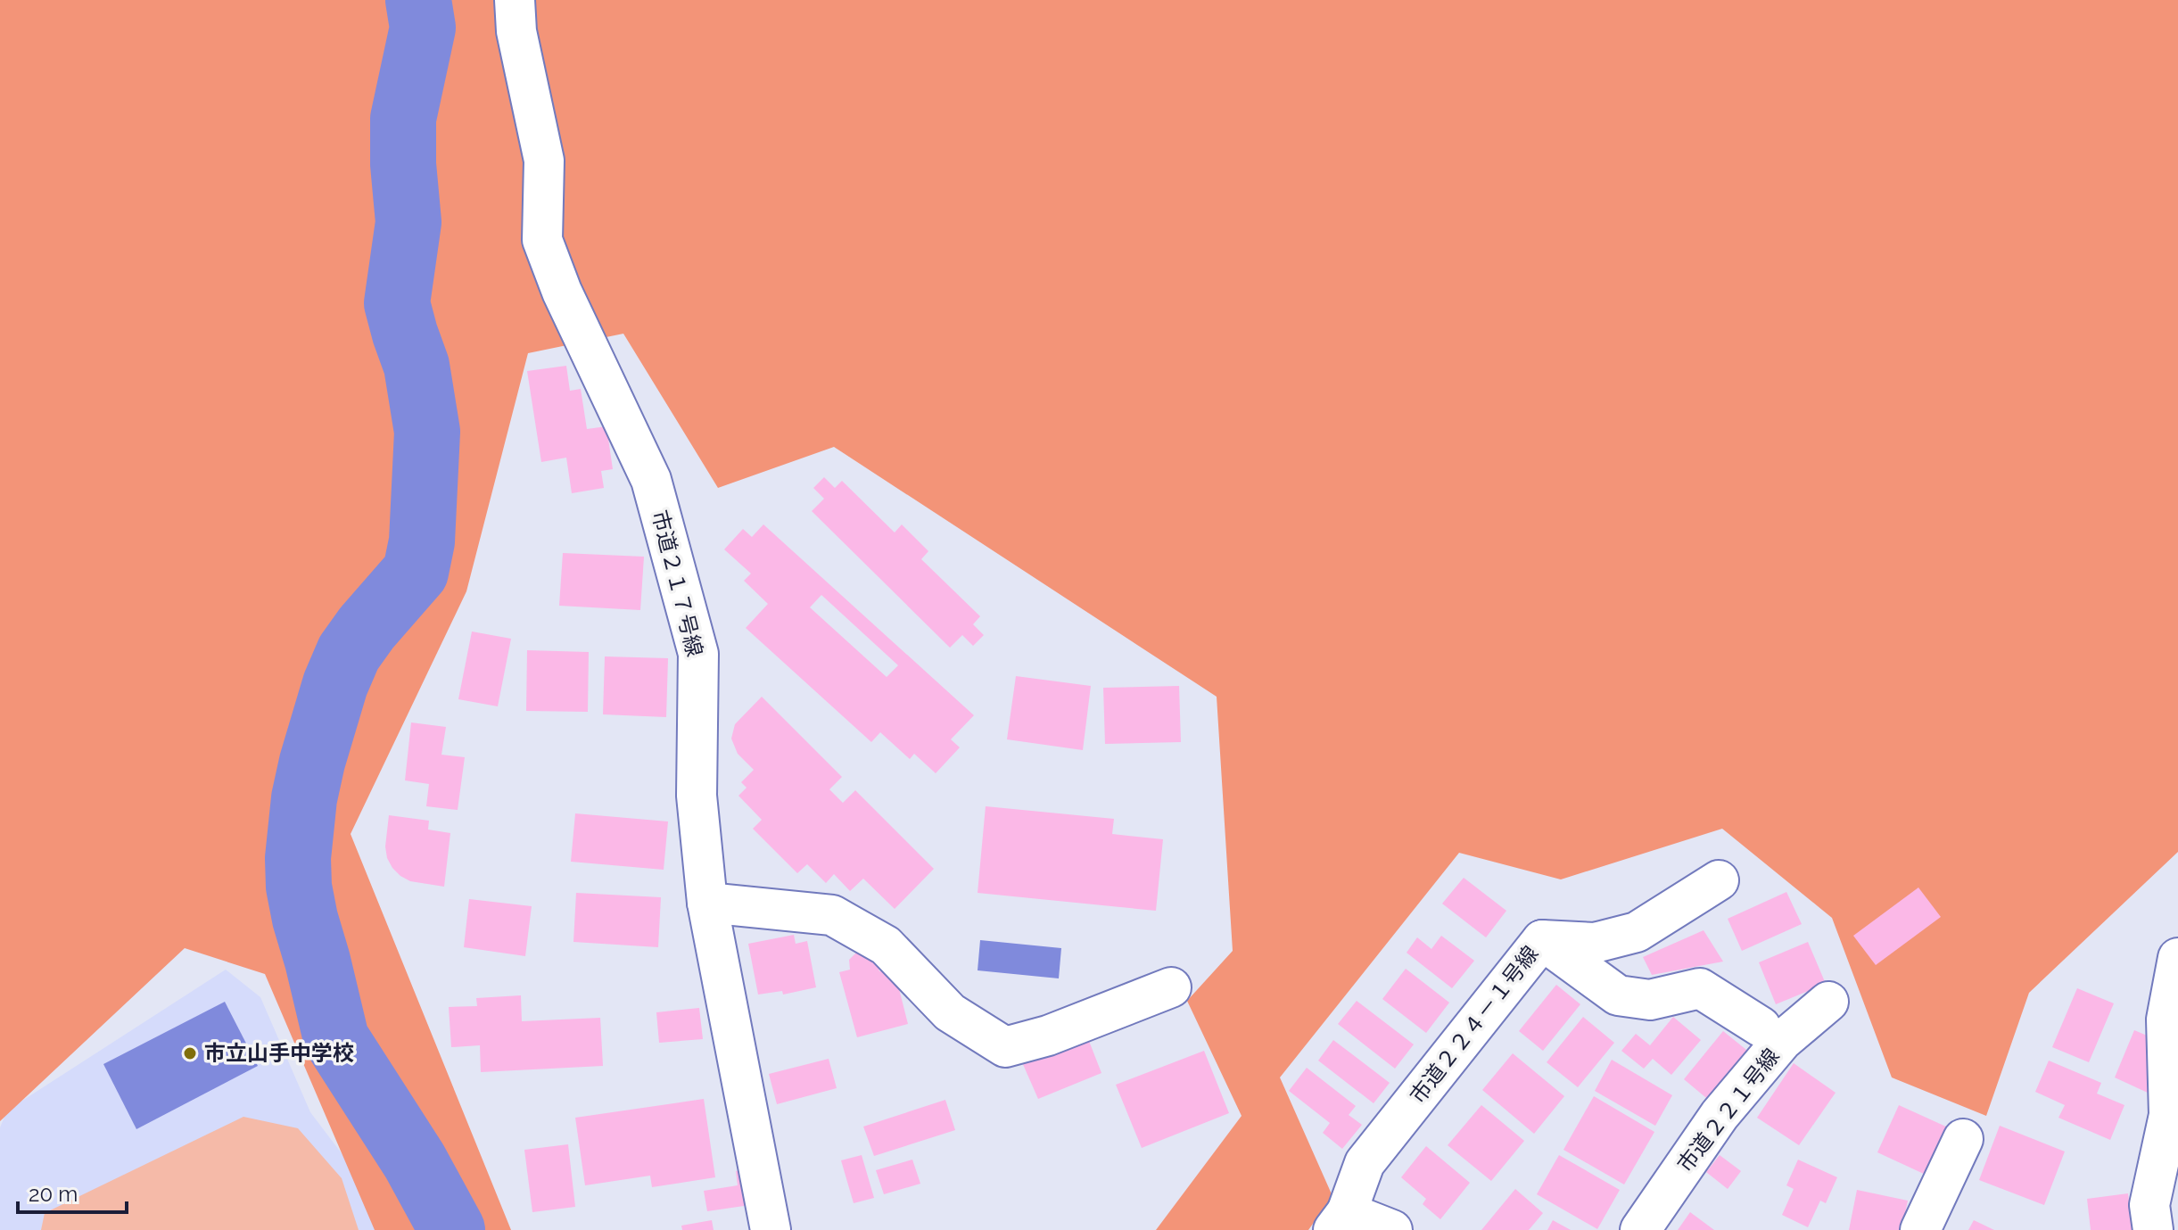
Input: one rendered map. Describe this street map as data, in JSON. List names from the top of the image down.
{
  "streets": {
    "street": ["市道２１７号線", "市道２２４－１号線", "市道２２１号線"]
  },
  "places": ["市立山手中学校"],
  "scale_bar": "20 m"
}
